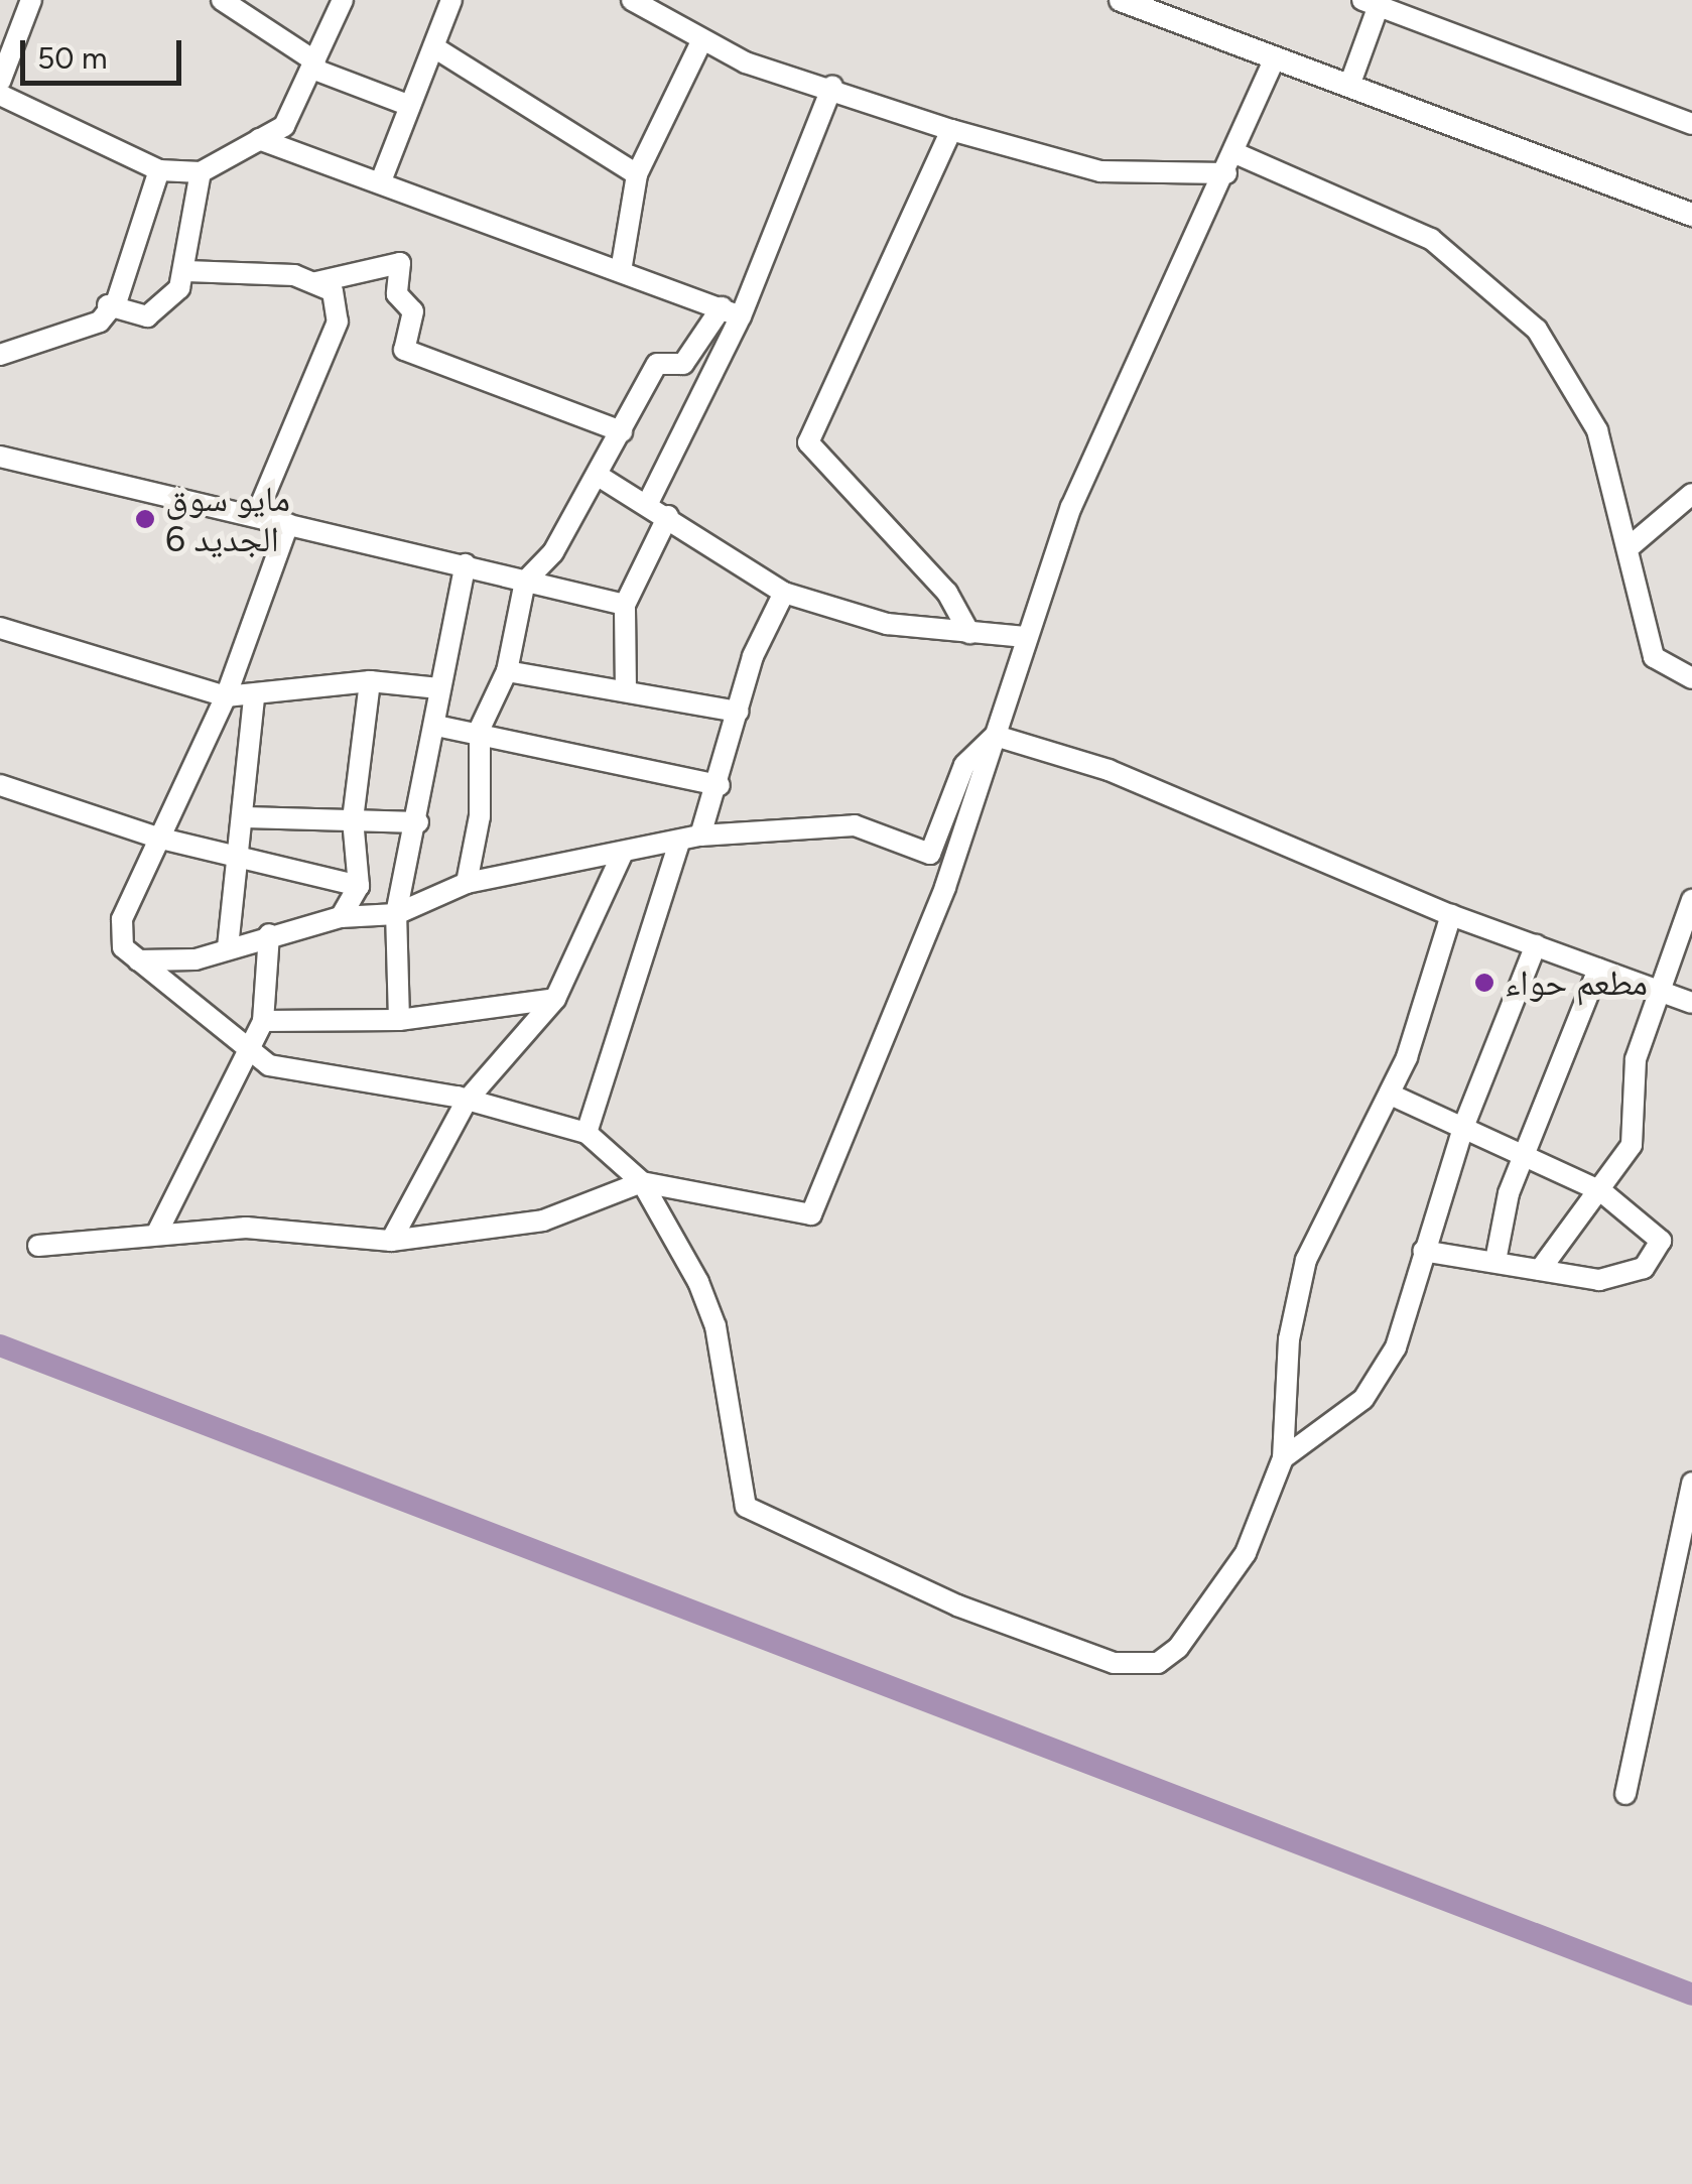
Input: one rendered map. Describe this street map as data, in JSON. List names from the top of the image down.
{
  "places": ["مايو سوق 6 الجديد", "مطعم حواء"],
  "scale_bar": "50 m"
}
